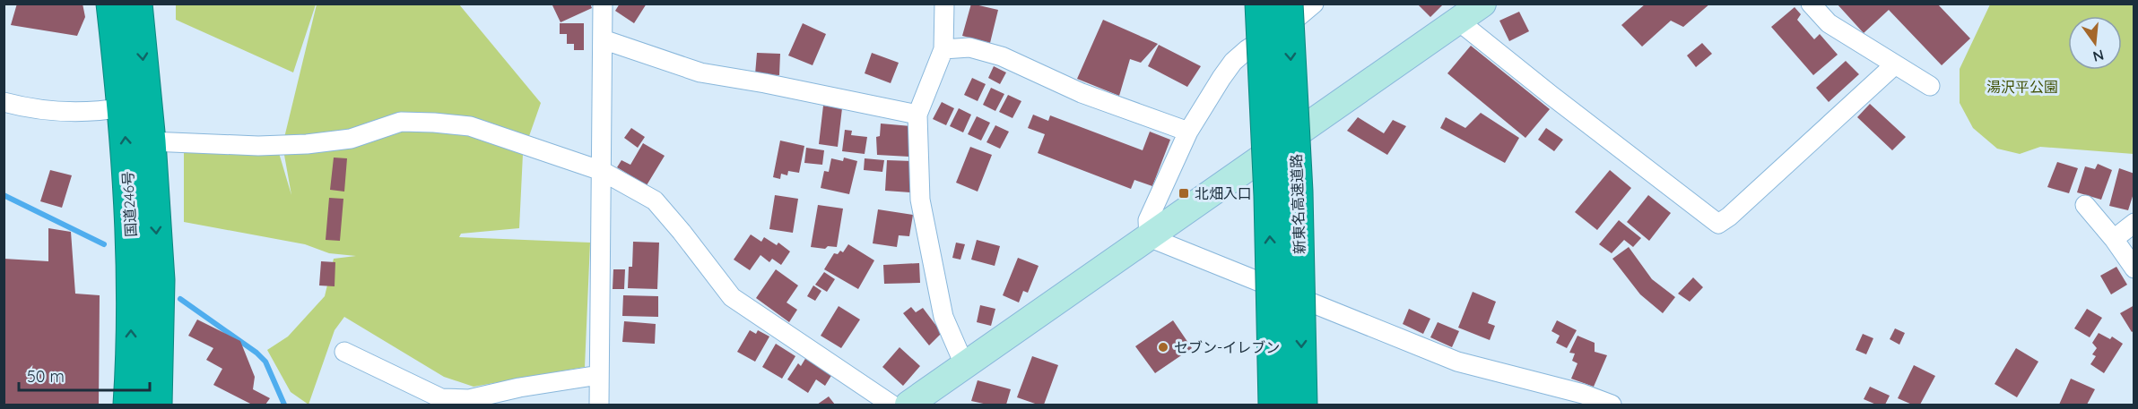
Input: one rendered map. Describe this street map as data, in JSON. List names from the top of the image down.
{
  "streets": {
    "highway": ["国道246号", "新東名高速道路"]
  },
  "parks": ["湯沢平公園"],
  "places": {
    "transit": ["北畑入口"],
    "other": ["セブン-イレブン"]
  },
  "scale_bar": "50 m",
  "north": "bottom"
}
